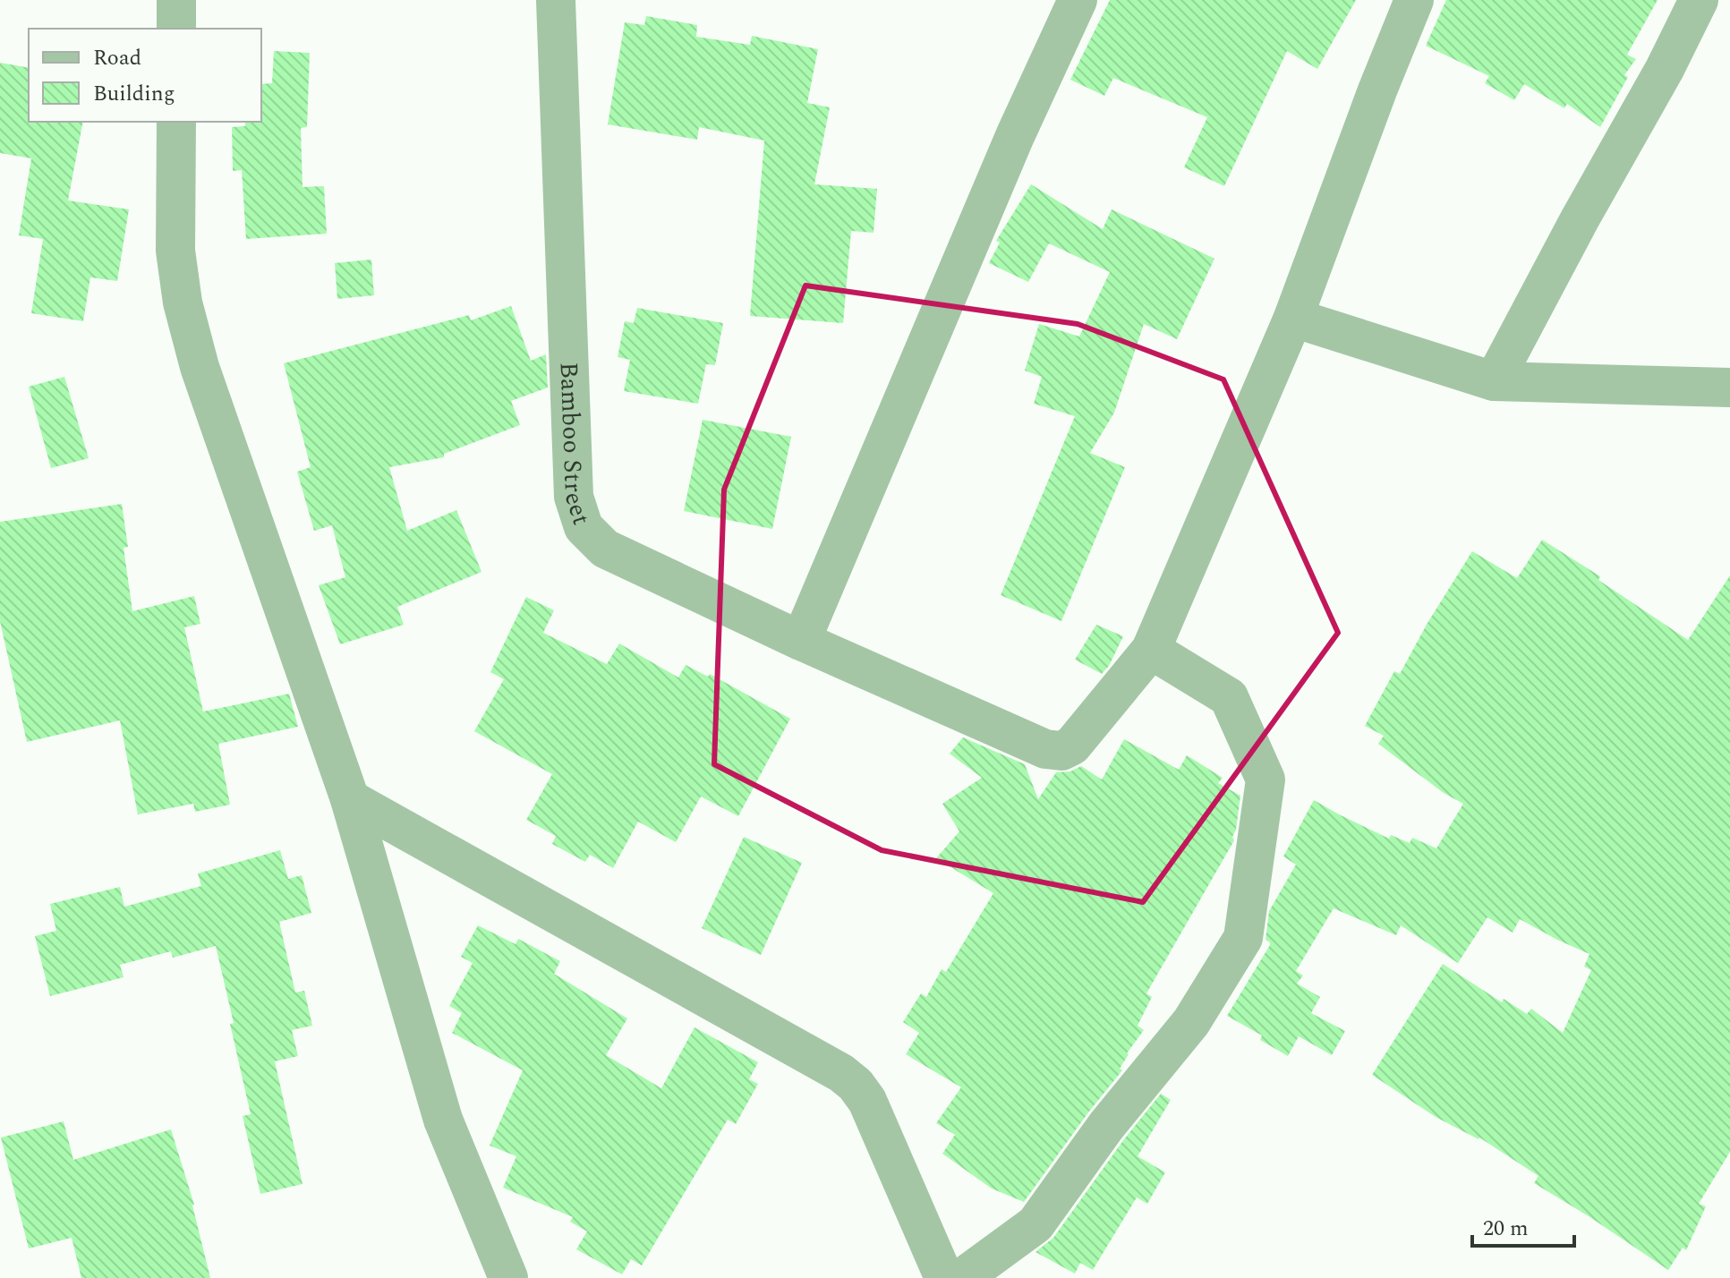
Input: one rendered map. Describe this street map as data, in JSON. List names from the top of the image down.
{
  "streets": {
    "street": ["Bamboo Street"]
  },
  "legend": ["Road", "Building"],
  "scale_bar": "20 m"
}
